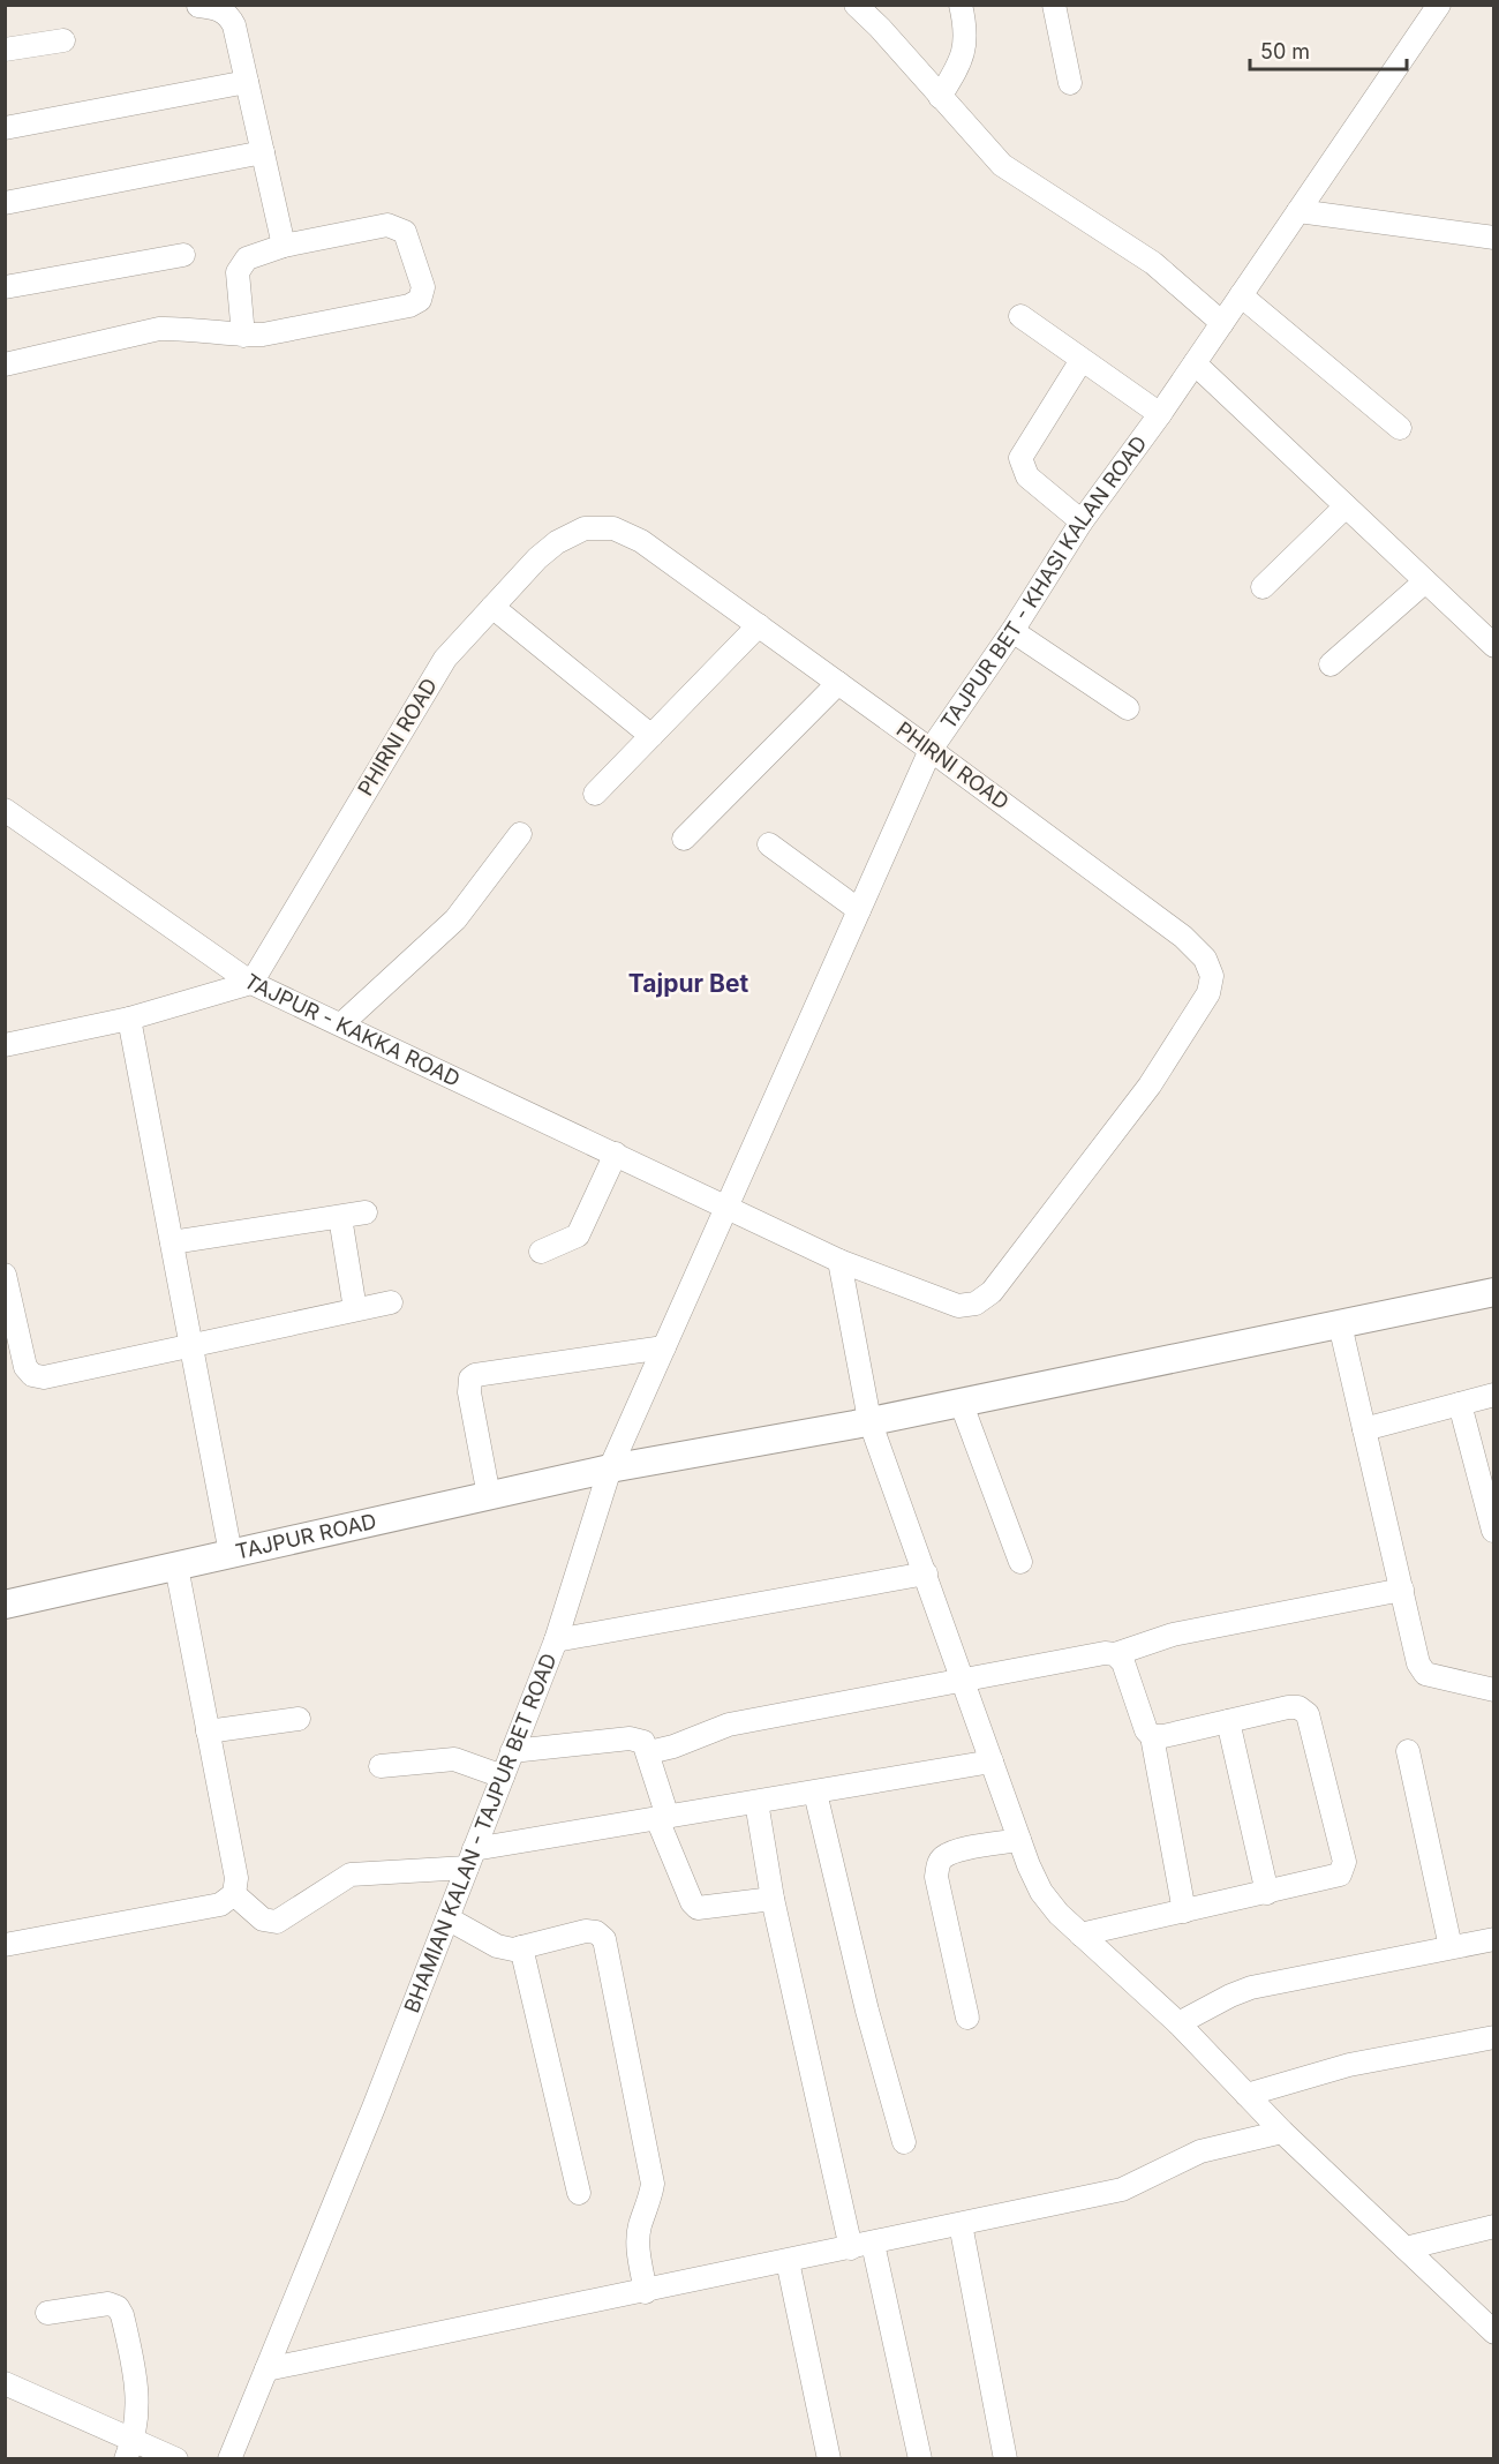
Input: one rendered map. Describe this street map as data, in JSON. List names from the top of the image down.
{
  "streets": {
    "main road": ["TAJPUR ROAD"],
    "street": [
      "TAJPUR BET - KHASI KALAN ROAD",
      "PHIRNI ROAD",
      "TAJPUR - KAKKA ROAD",
      "BHAMIAN KALAN - TAJPUR BET ROAD"
    ]
  },
  "crossings": [
    ["TAJPUR BET - KHASI KALAN ROAD", "PHIRNI ROAD"],
    ["TAJPUR BET - KHASI KALAN ROAD", "TAJPUR - KAKKA ROAD"],
    ["TAJPUR BET - KHASI KALAN ROAD", "BHAMIAN KALAN - TAJPUR BET ROAD"],
    ["PHIRNI ROAD", "TAJPUR - KAKKA ROAD"],
    ["PHIRNI ROAD", "BHAMIAN KALAN - TAJPUR BET ROAD"],
    ["TAJPUR - KAKKA ROAD", "BHAMIAN KALAN - TAJPUR BET ROAD"],
    ["TAJPUR ROAD", "BHAMIAN KALAN - TAJPUR BET ROAD"]
  ],
  "districts": ["Tajpur Bet"],
  "scale_bar": "50 m"
}
